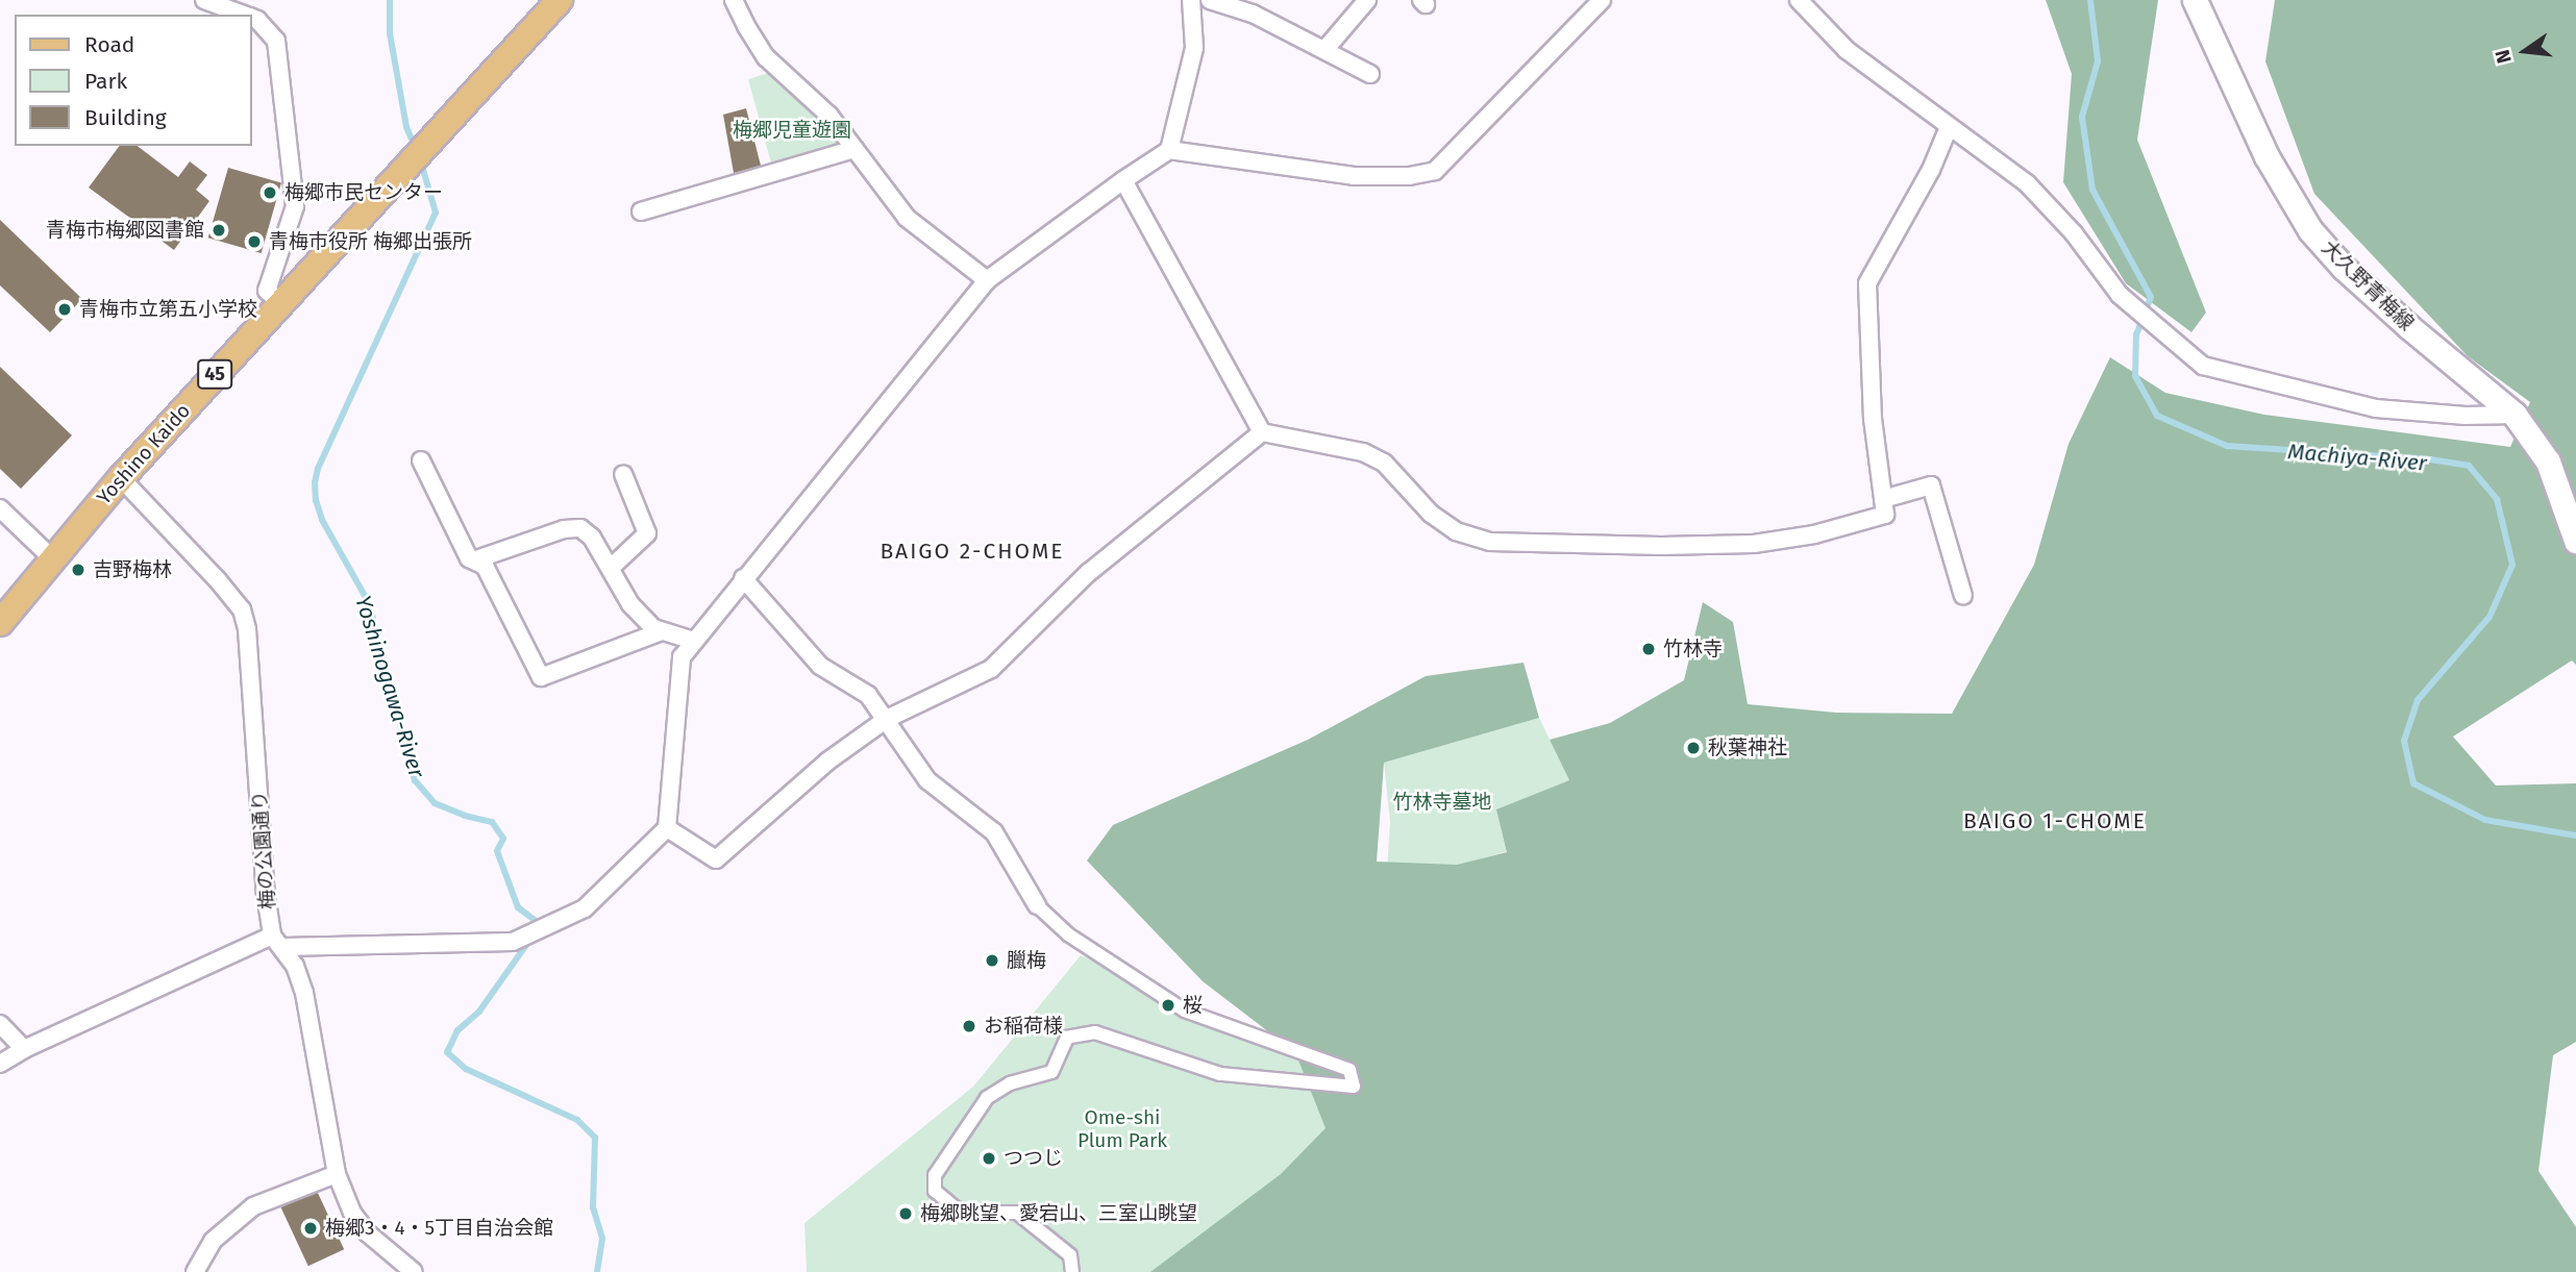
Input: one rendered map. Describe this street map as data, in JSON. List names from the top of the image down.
{
  "streets": {
    "main road": ["大久野青梅線", "45", "Yoshino Kaido"],
    "street": ["梅の公園通り"]
  },
  "crossings": [
    ["Yoshino Kaido", "梅の公園通り"]
  ],
  "districts": ["BAIGO 2-CHOME", "BAIGO 1-CHOME"],
  "water": ["Machiya-River", "Yoshinogawa-River"],
  "parks": ["梅郷児童遊園", "竹林寺墓地", "Ome-shi Plum Park"],
  "places": [
    "梅郷市民センター",
    "青梅市梅郷図書館",
    "青梅市役所 梅郷出張所",
    "青梅市立第五小学校",
    "吉野梅林",
    "竹林寺",
    "秋葉神社",
    "臘梅",
    "桜",
    "お稲荷様",
    "つつじ",
    "梅郷眺望、愛宕山、三室山眺望",
    "梅郷3・4・5丁目自治会館"
  ],
  "legend": ["Road", "Park", "Building"],
  "north": "left"
}
